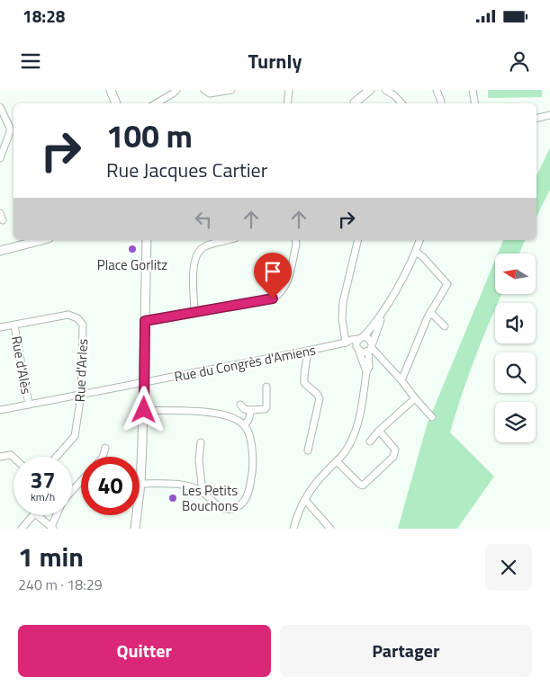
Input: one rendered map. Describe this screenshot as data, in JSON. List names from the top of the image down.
{
  "streets": {
    "street": ["Rue du Congrès d'Amiens", "Rue d'Alès", "Rue d'Arles"]
  },
  "crossings": [
    ["Rue du Congrès d'Amiens", "Rue d'Alès"],
    ["Rue du Congrès d'Amiens", "Rue d'Arles"],
    ["Rue d'Alès", "Rue d'Arles"]
  ],
  "places": ["Place Gorlitz", "Les Petits Bouchons"],
  "north": "left",
  "page": {
    "status": "18:28",
    "header": "Turnly",
    "turn": ["100 m", "Rue Jacques Cartier"],
    "speed": "37 km/h",
    "limit": "40",
    "heading": ["1 min", "240 m · 18:29"],
    "buttons": ["Quitter", "Partager"]
  }
}
